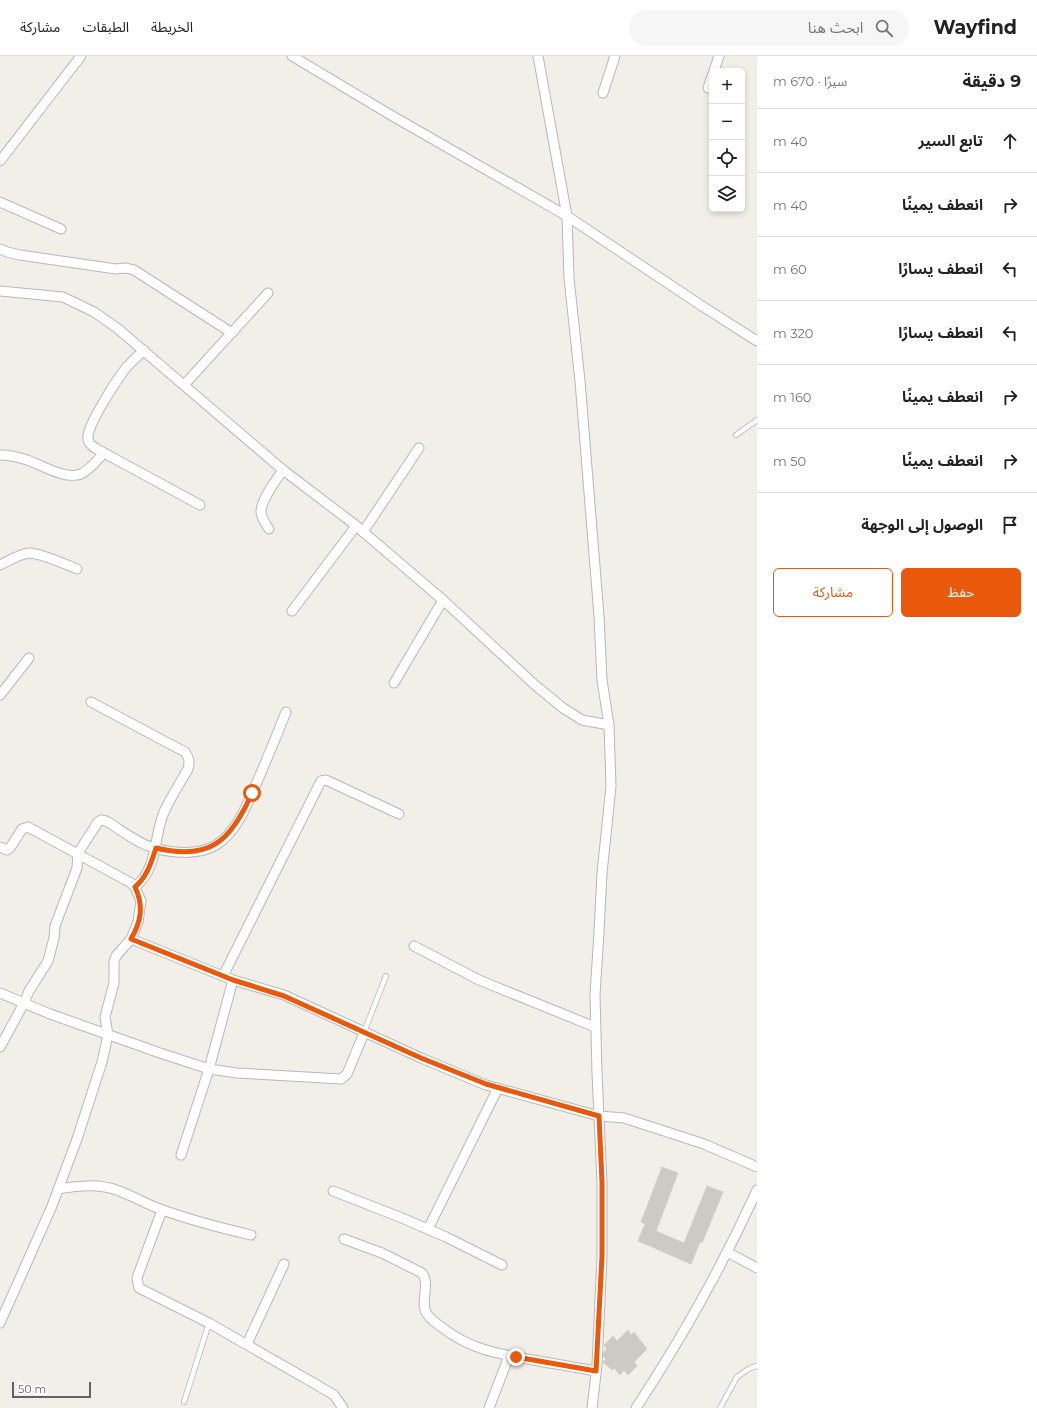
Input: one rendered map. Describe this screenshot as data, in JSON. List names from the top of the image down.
{
  "scale_bar": "50 m",
  "page": {
    "header": "Wayfind",
    "search": "ابحث هنا",
    "nav": ["الخريطة", "الطبقات", "مشاركة"],
    "heading": ["9 دقيقة", "سيرًا · 670 m"],
    "map_buttons": ["+", "−"],
    "list": [
      ["تابع السير", "40 m"],
      ["انعطف يمينًا", "40 m"],
      ["انعطف يسارًا", "60 m"],
      ["انعطف يسارًا", "320 m"],
      ["انعطف يمينًا", "160 m"],
      ["انعطف يمينًا", "50 m"],
      "الوصول إلى الوجهة"
    ],
    "buttons": ["حفظ", "مشاركة"],
    "scale": "50 m"
  }
}
